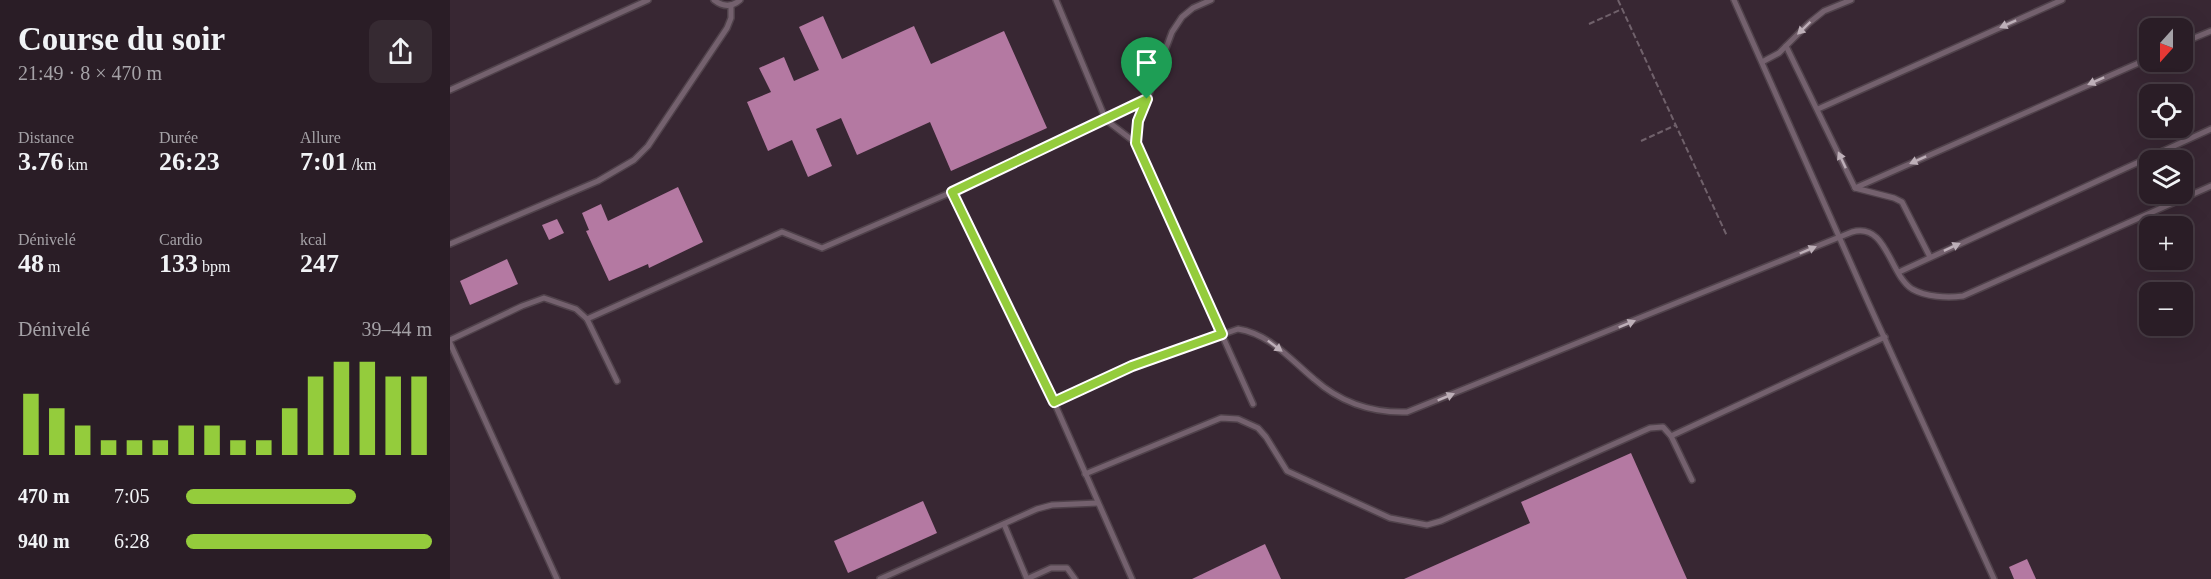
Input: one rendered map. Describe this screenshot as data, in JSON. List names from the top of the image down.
{
  "north": "bottom",
  "page": {
    "heading": ["Course du soir", "21:49 · 8 × 470 m"],
    "map_buttons": ["+", "−"],
    "stats": [
      ["Distance", "3.76 km"],
      ["Durée", "26:23"],
      ["Allure", "7:01 /km"],
      ["Dénivelé", "48 m"],
      ["Cardio", "133 bpm"],
      ["kcal", "247"]
    ],
    "chart": ["Dénivelé", "39–44 m"],
    "list": [
      {
        "name": "470 m",
        "note": "7:05"
      },
      {
        "name": "940 m",
        "note": "6:28"
      }
    ]
  }
}
